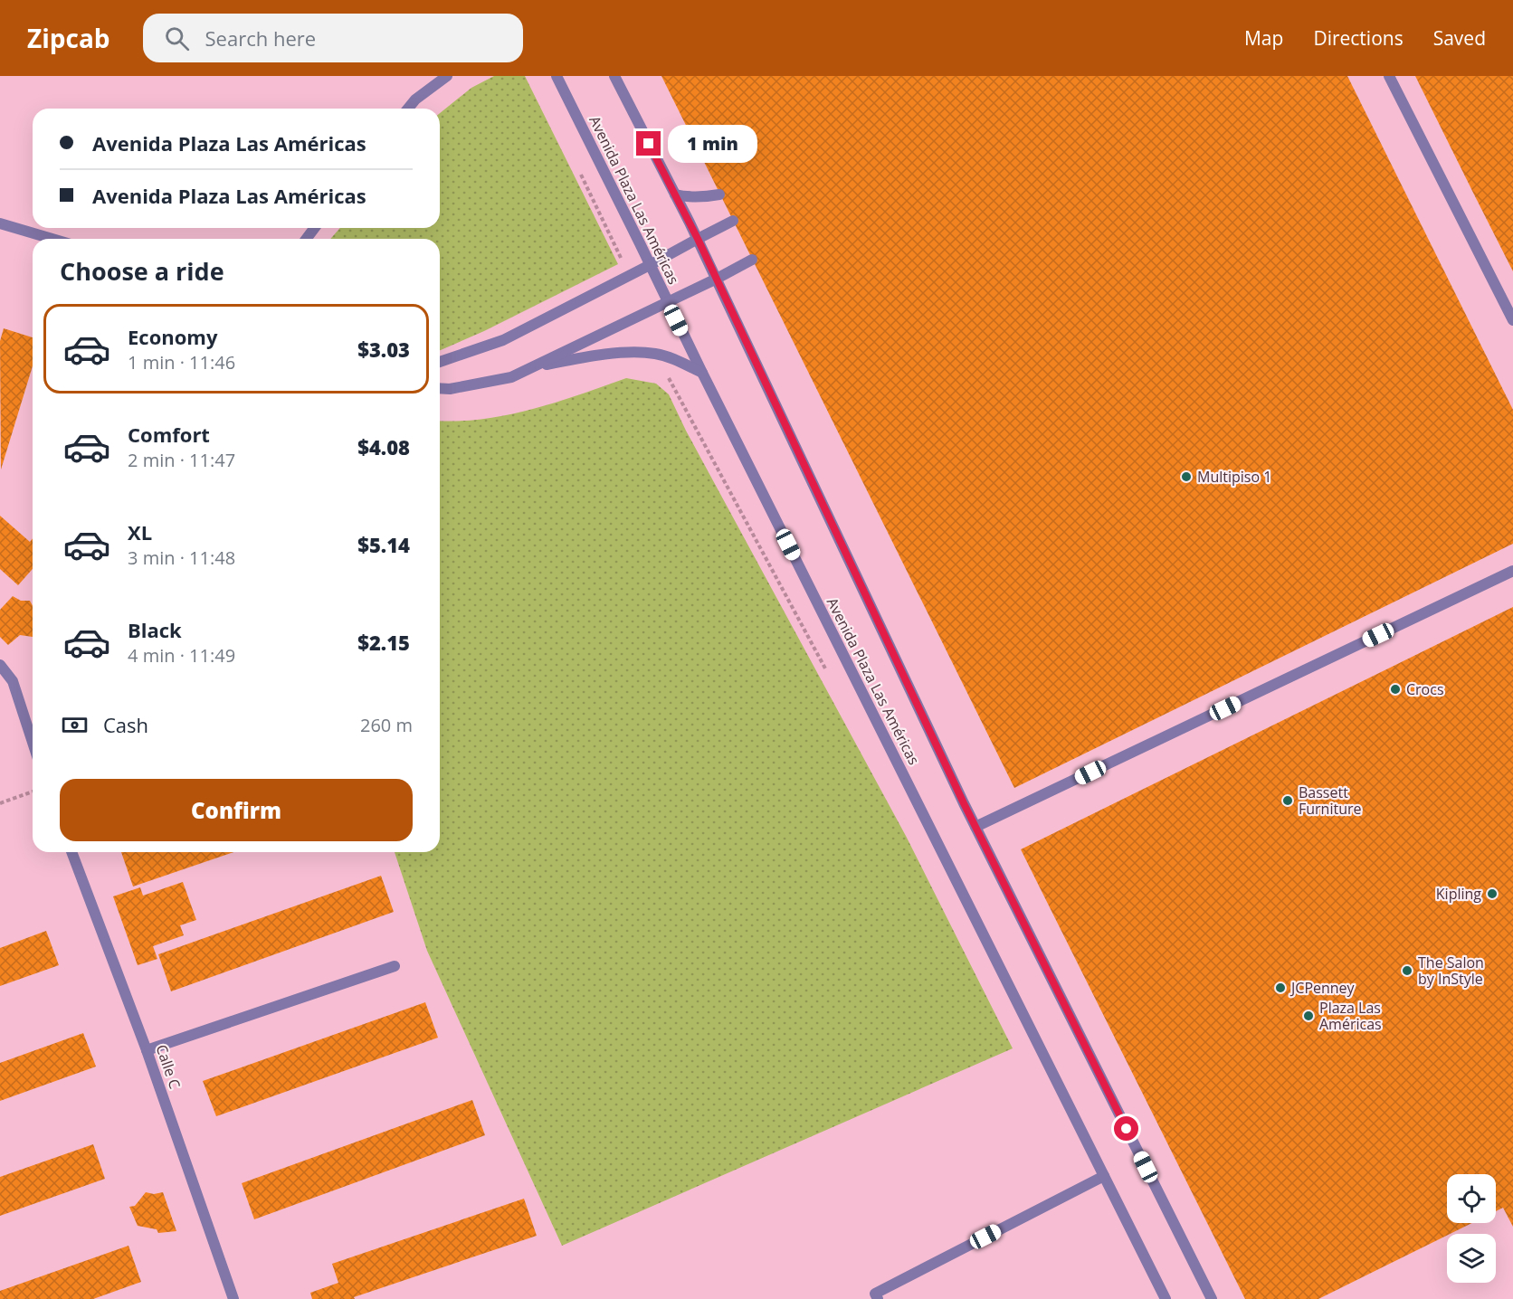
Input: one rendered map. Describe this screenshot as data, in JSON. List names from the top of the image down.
{
  "streets": {
    "street": ["Avenida Plaza Las Américas", "Calle C"]
  },
  "places": [
    "Multipiso 1",
    "Crocs",
    "Bassett Furniture",
    "Kipling",
    "The Salon by InStyle",
    "JCPenney",
    "Plaza Las Américas"
  ],
  "page": {
    "header": "Zipcab",
    "search": "Search here",
    "nav": ["Map", "Directions", "Saved"],
    "banner": ["Avenida Plaza Las Américas", "Avenida Plaza Las Américas"],
    "bubble": "1 min",
    "heading": "Choose a ride",
    "list": [
      {
        "name": "Economy",
        "note": "1 min · 11:46",
        "value": "$3.03"
      },
      {
        "name": "Comfort",
        "note": "2 min · 11:47",
        "value": "$4.08"
      },
      {
        "name": "XL",
        "note": "3 min · 11:48",
        "value": "$5.14"
      },
      {
        "name": "Black",
        "note": "4 min · 11:49",
        "value": "$2.15"
      }
    ],
    "pay": ["Cash", "260 m"],
    "buttons": "Confirm"
  }
}
